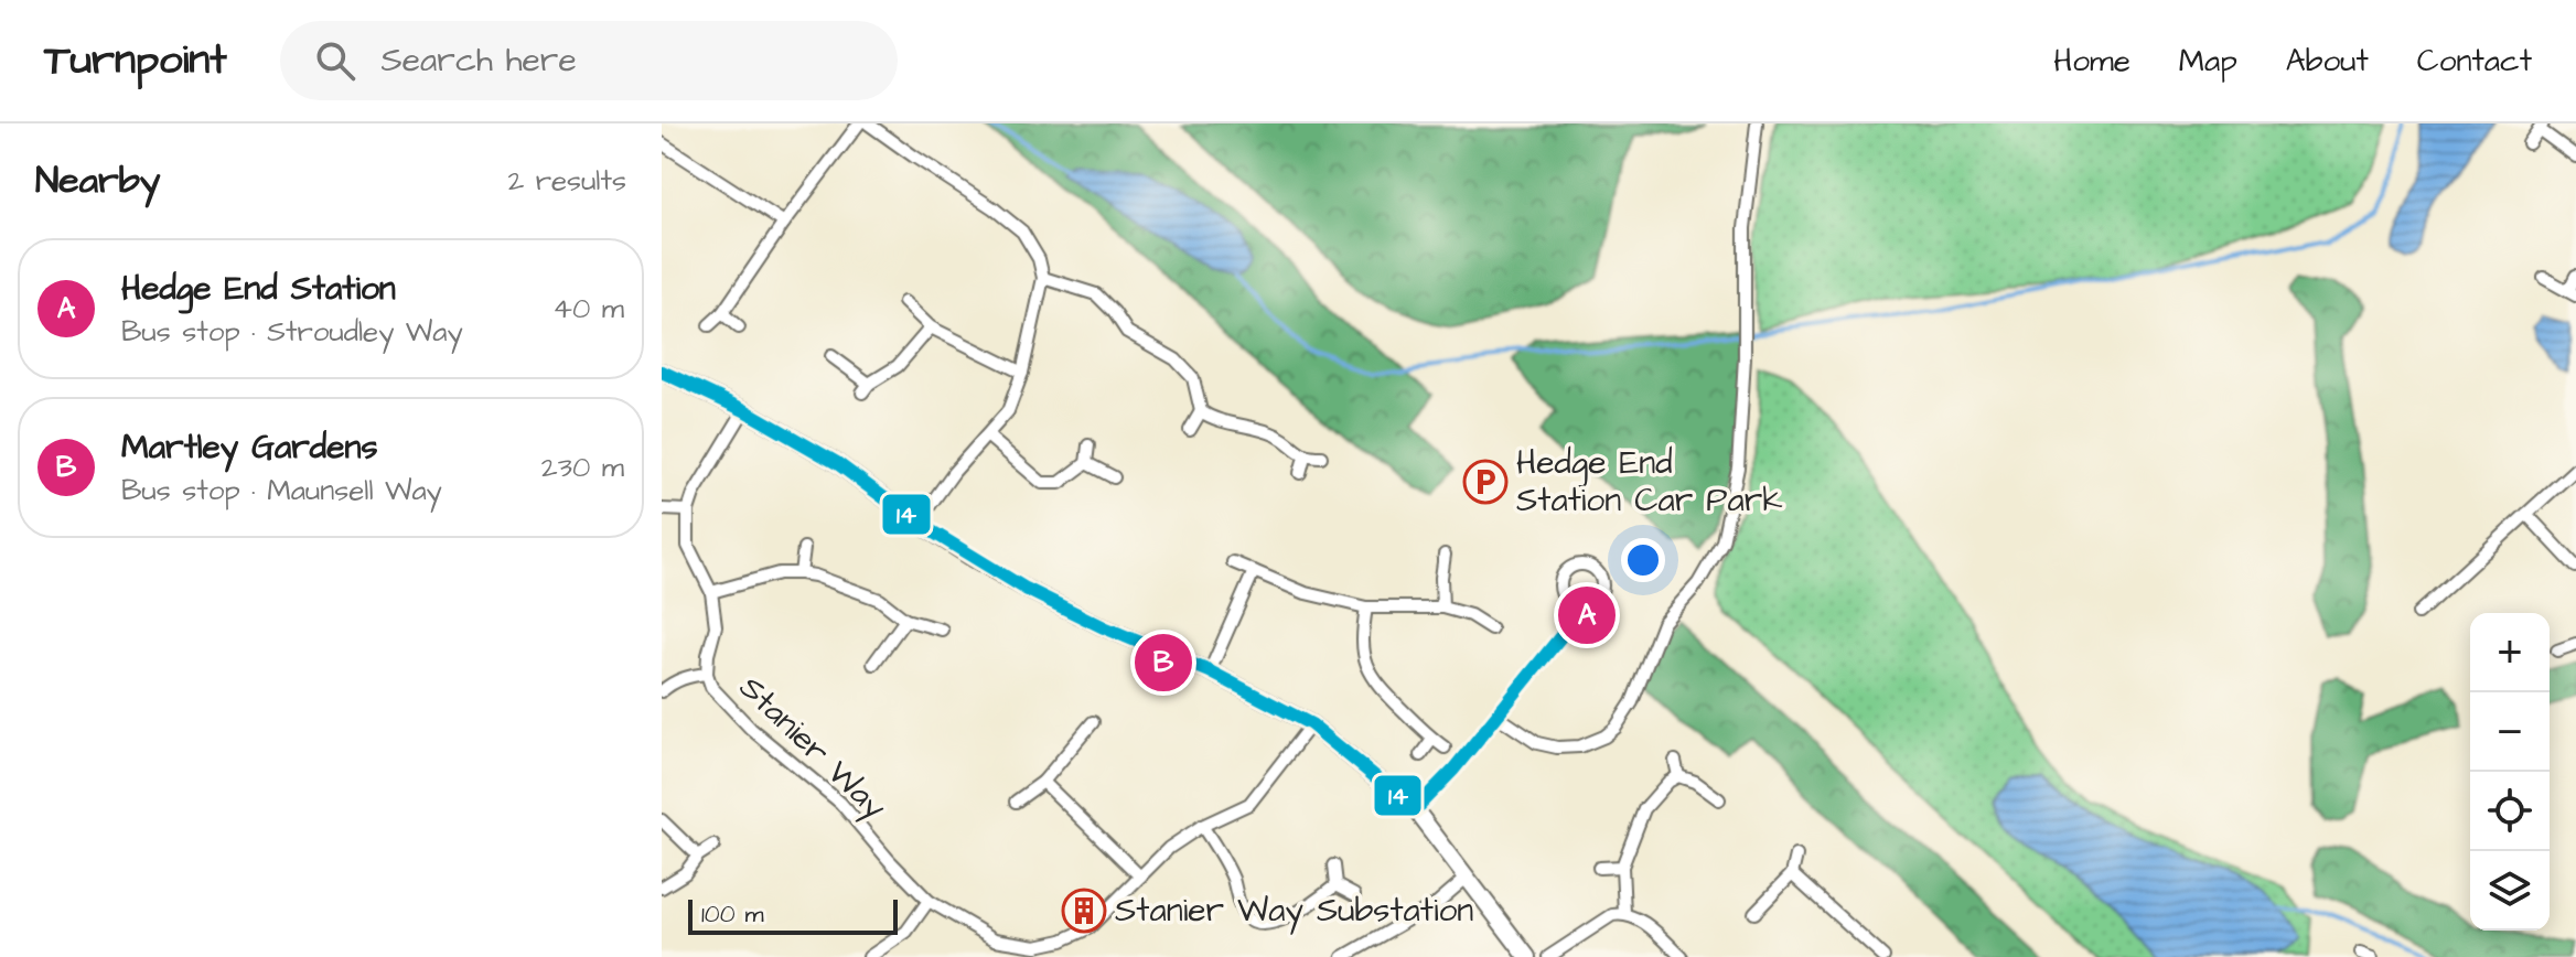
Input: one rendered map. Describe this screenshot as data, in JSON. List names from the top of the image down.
{
  "streets": {
    "street": ["Stanier Way"]
  },
  "places": {
    "parking": ["Hedge End Station Car Park"],
    "building": ["Stanier Way Substation"]
  },
  "lines": ["transit line 14"],
  "scale_bar": "100 m",
  "page": {
    "header": "Turnpoint",
    "search": "Search here",
    "nav": [
      "Home",
      "Map",
      "About",
      "Contact"
    ],
    "heading": ["Nearby", "2 results"],
    "list": [
      {
        "mark": "A",
        "name": "Hedge End Station",
        "note": "Bus stop · Stroudley Way",
        "value": "40 m"
      },
      {
        "mark": "B",
        "name": "Martley Gardens",
        "note": "Bus stop · Maunsell Way",
        "value": "230 m"
      }
    ],
    "pins": ["A", "B"],
    "map_buttons": ["+", "−"],
    "scale": "100 m"
  }
}
